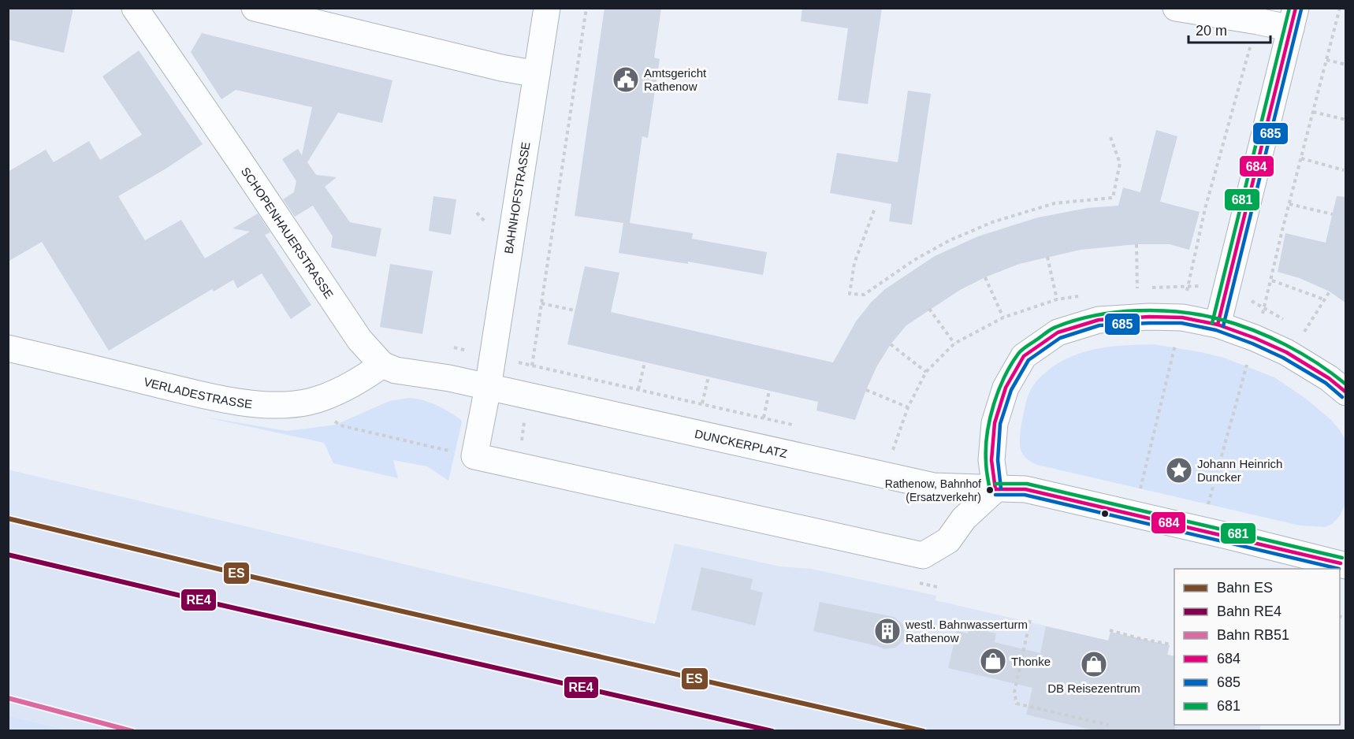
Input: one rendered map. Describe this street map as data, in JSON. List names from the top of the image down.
{
  "streets": {
    "street": [
      "BAHNHOFSTRASSE",
      "SCHOPENHAUERSTRASSE",
      "VERLADESTRASSE",
      "DUNCKERPLATZ"
    ]
  },
  "crossings": [
    ["BAHNHOFSTRASSE", "DUNCKERPLATZ"],
    ["SCHOPENHAUERSTRASSE", "VERLADESTRASSE"]
  ],
  "places": {
    "public building": ["Amtsgericht Rathenow"],
    "place": ["Johann Heinrich Duncker"],
    "other": ["Rathenow, Bahnhof (Ersatzverkehr)"],
    "building": ["westl. Bahnwasserturm Rathenow"],
    "shop": ["Thonke", "DB Reisezentrum"]
  },
  "lines": [
    "transit line 684",
    "transit line 681",
    "transit line 685",
    "rail line ES",
    "rail line RE4",
    "rail line RB51"
  ],
  "legend": [
    "Bahn ES",
    "Bahn RE4",
    "Bahn RB51",
    "684",
    "685",
    "681"
  ],
  "scale_bar": "20 m"
}
